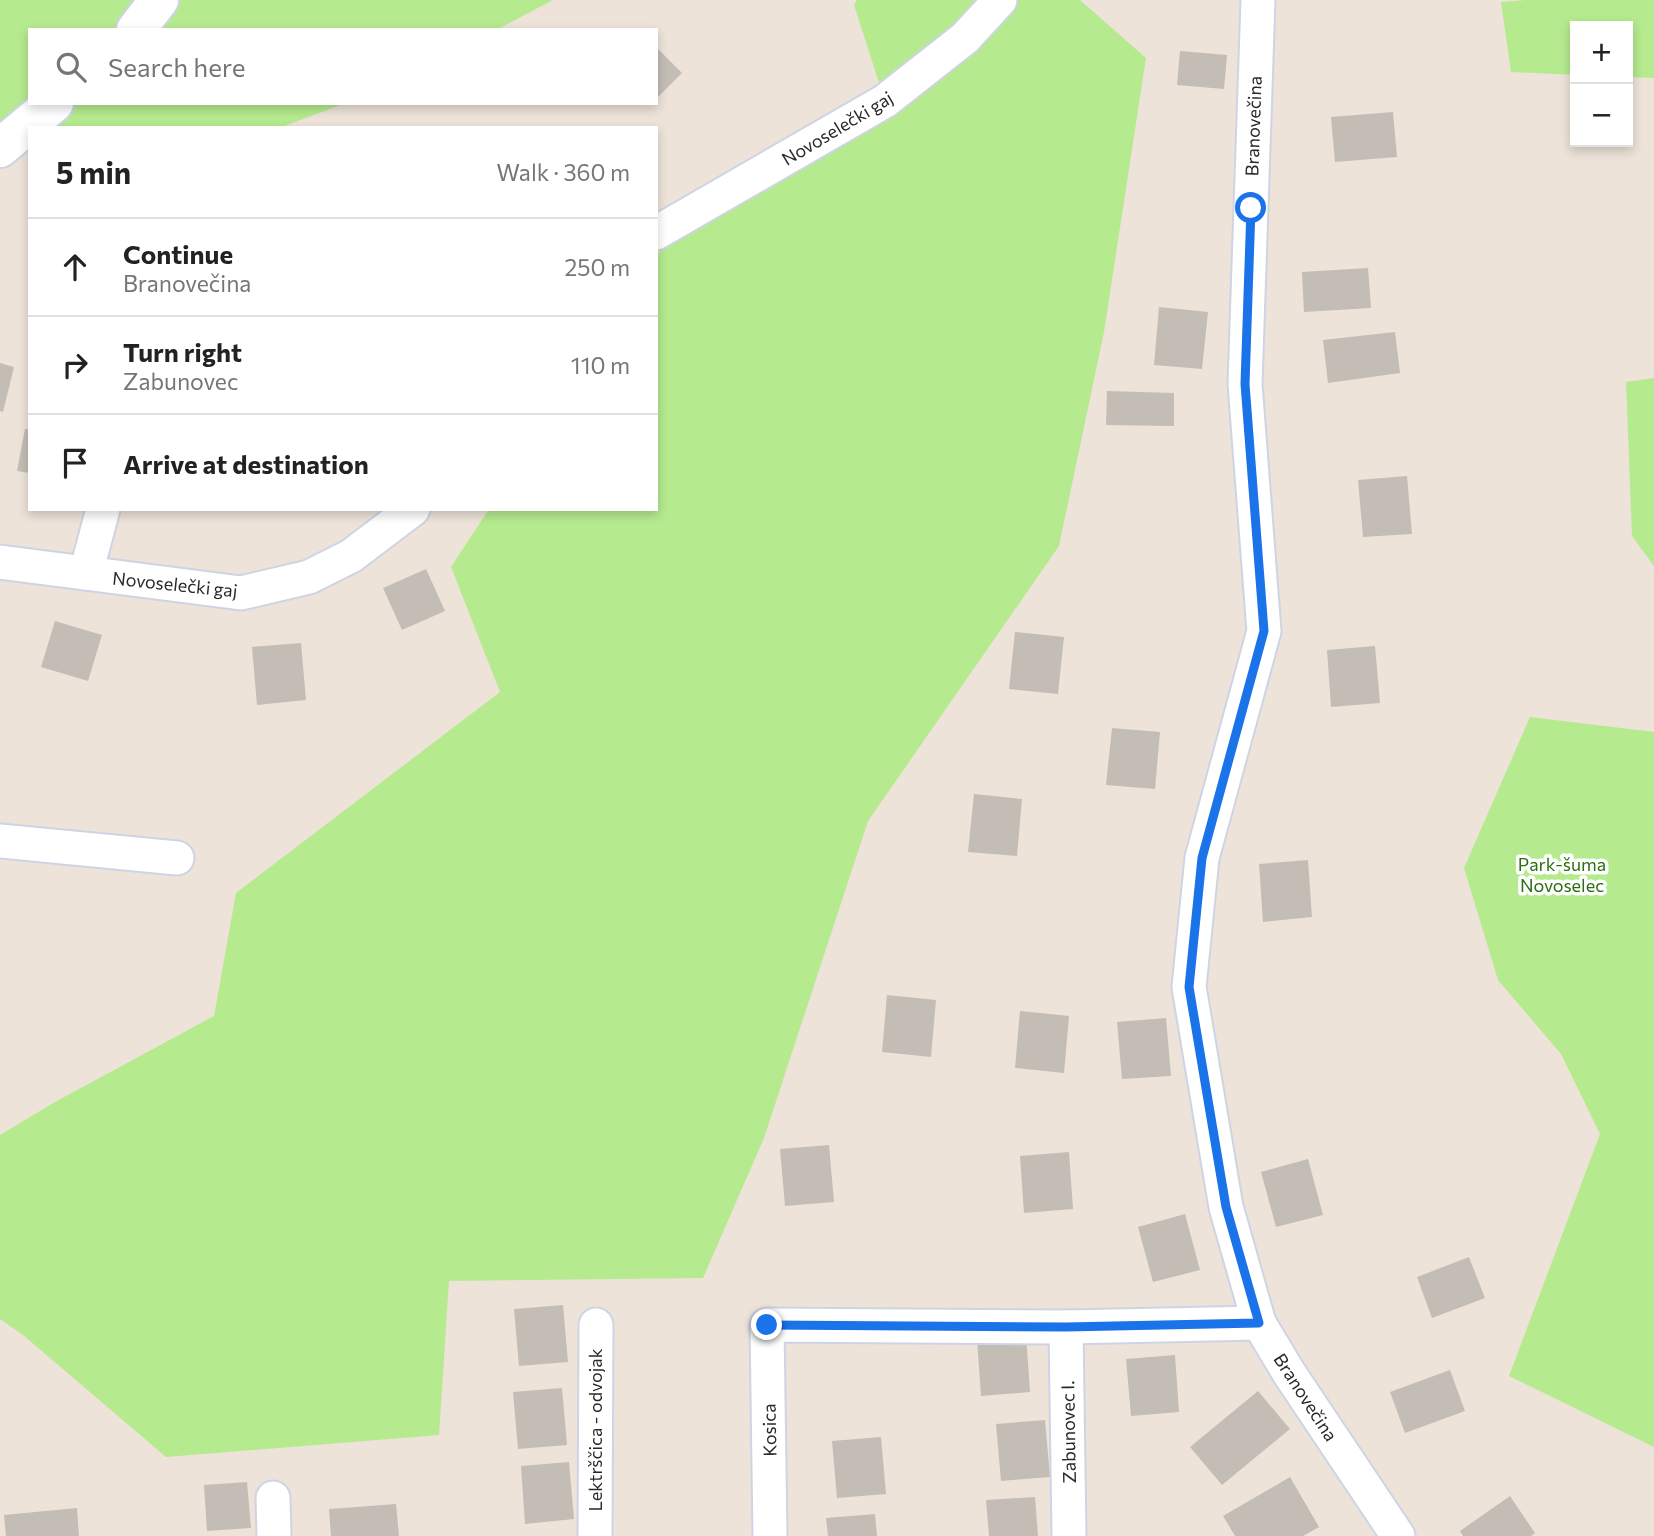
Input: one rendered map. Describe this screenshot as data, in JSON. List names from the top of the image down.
{
  "streets": {
    "street": [
      "Branovečina",
      "Novoselečki gaj",
      "Lektrščica - odvojak",
      "Kosica",
      "Zabunovec I."
    ]
  },
  "crossings": [
    ["Kosica", "Zabunovec I."]
  ],
  "parks": ["Park-šuma Novoselec"],
  "page": {
    "map_buttons": ["+", "−"],
    "search": "Search here",
    "heading": ["5 min", "Walk · 360 m"],
    "list": [
      ["Continue", "Branovečina", "250 m"],
      ["Turn right", "Zabunovec", "110 m"],
      "Arrive at destination"
    ]
  }
}
